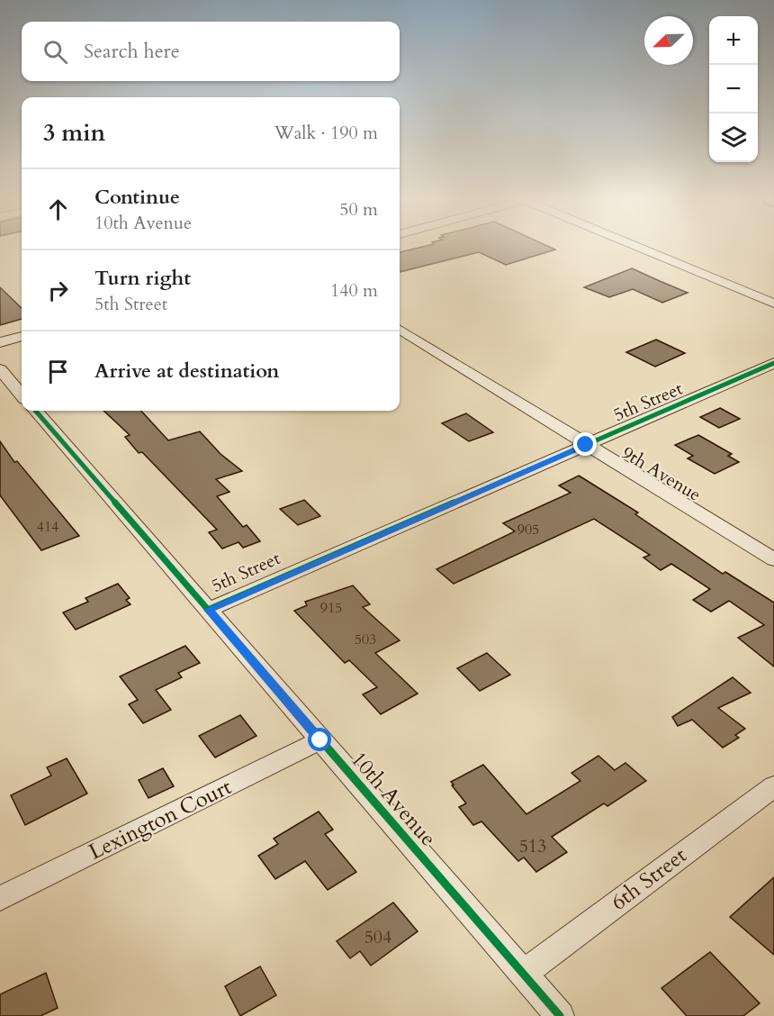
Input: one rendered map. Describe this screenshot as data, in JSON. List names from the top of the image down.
{
  "streets": {
    "street": [
      "5th Street",
      "9th Avenue",
      "10th Avenue",
      "Lexington Court",
      "6th Street"
    ]
  },
  "crossings": [
    ["5th Street", "9th Avenue"],
    ["5th Street", "10th Avenue"],
    ["10th Avenue", "Lexington Court"],
    ["10th Avenue", "6th Street"]
  ],
  "house_numbers": [
    "414",
    "905",
    "915",
    "503",
    "513",
    "504"
  ],
  "north": "bottom left",
  "page": {
    "map_buttons": ["+", "−"],
    "search": "Search here",
    "heading": ["3 min", "Walk · 190 m"],
    "list": [
      ["Continue", "10th Avenue", "50 m"],
      ["Turn right", "5th Street", "140 m"],
      "Arrive at destination"
    ]
  }
}
